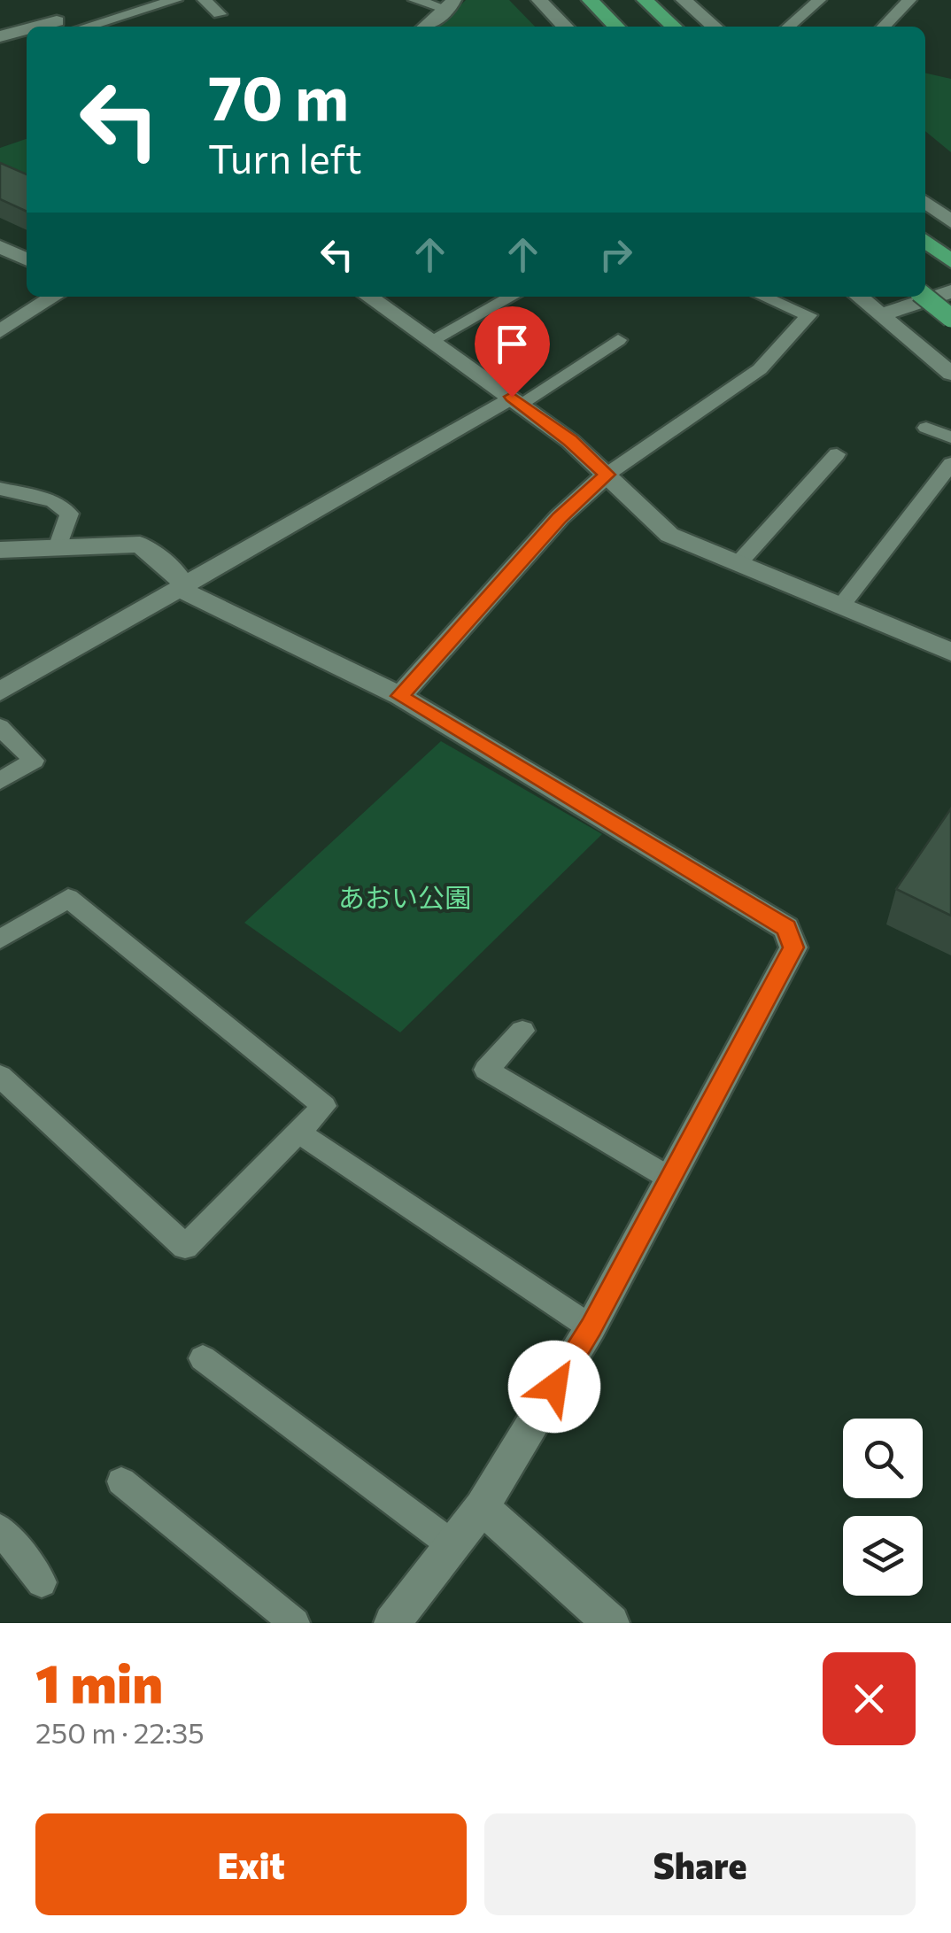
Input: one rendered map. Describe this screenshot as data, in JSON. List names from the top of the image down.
{
  "parks": ["あおい公園"],
  "page": {
    "turn": ["70 m", "Turn left"],
    "heading": ["1 min", "250 m · 22:35"],
    "buttons": ["Exit", "Share"]
  }
}
